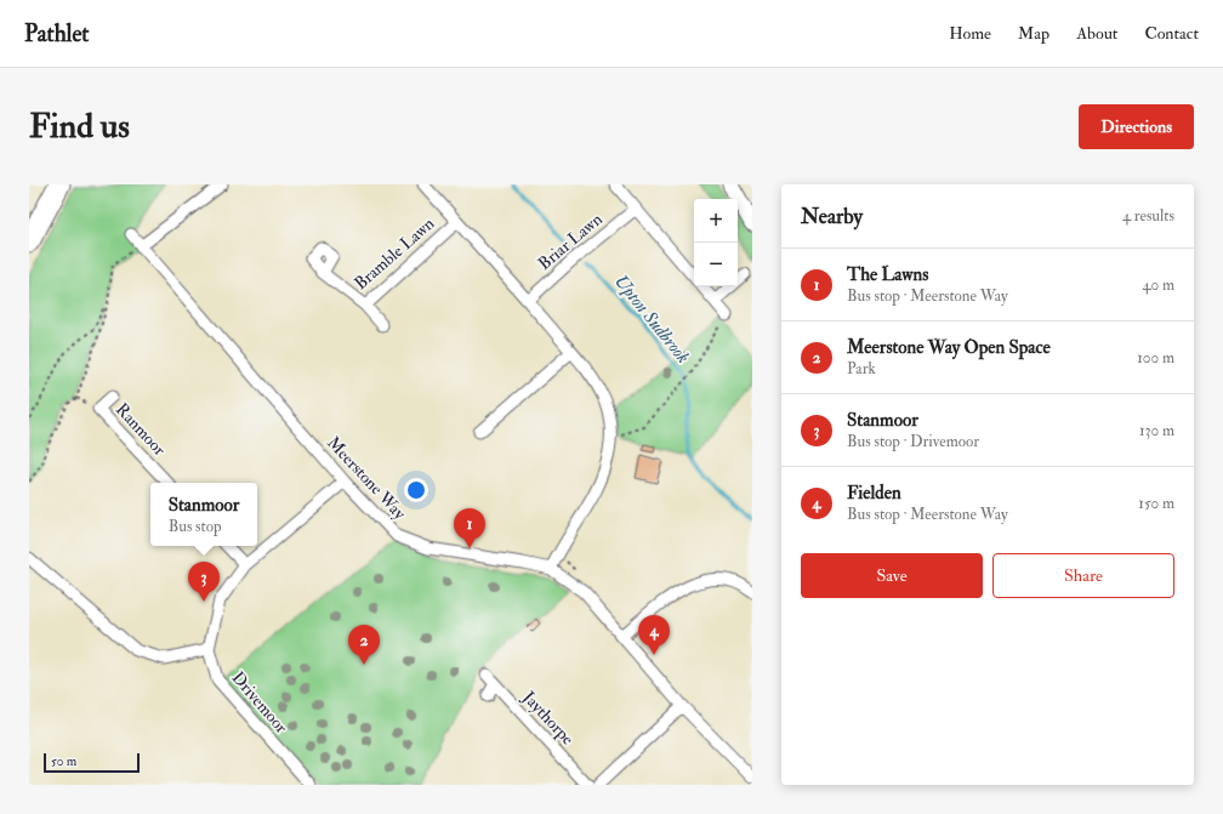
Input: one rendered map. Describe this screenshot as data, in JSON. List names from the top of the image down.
{
  "streets": {
    "street": [
      "Briar Lawn",
      "Bramble Lawn",
      "Ranmoor",
      "Meerstone Way",
      "Drivemoor",
      "Jaythorpe"
    ]
  },
  "crossings": [
    ["Meerstone Way", "Drivemoor"]
  ],
  "water": ["Upton Sudbrook"],
  "scale_bar": "50 m",
  "page": {
    "header": "Pathlet",
    "nav": [
      "Home",
      "Map",
      "About",
      "Contact"
    ],
    "buttons": [
      "Directions",
      ["Save", "Share"]
    ],
    "title": "Find us",
    "heading": ["Nearby", "4 results"],
    "map_buttons": ["+", "−"],
    "list": [
      {
        "mark": "1",
        "name": "The Lawns",
        "note": "Bus stop · Meerstone Way",
        "value": "40 m"
      },
      {
        "mark": "2",
        "name": "Meerstone Way Open Space",
        "note": "Park",
        "value": "100 m"
      },
      {
        "mark": "3",
        "name": "Stanmoor",
        "note": "Bus stop · Drivemoor",
        "value": "130 m"
      },
      {
        "mark": "4",
        "name": "Fielden",
        "note": "Bus stop · Meerstone Way",
        "value": "150 m"
      }
    ],
    "popup": ["Stanmoor", "Bus stop"],
    "pins": [
      "1",
      "3",
      "4",
      "2"
    ],
    "scale": "50 m"
  }
}
